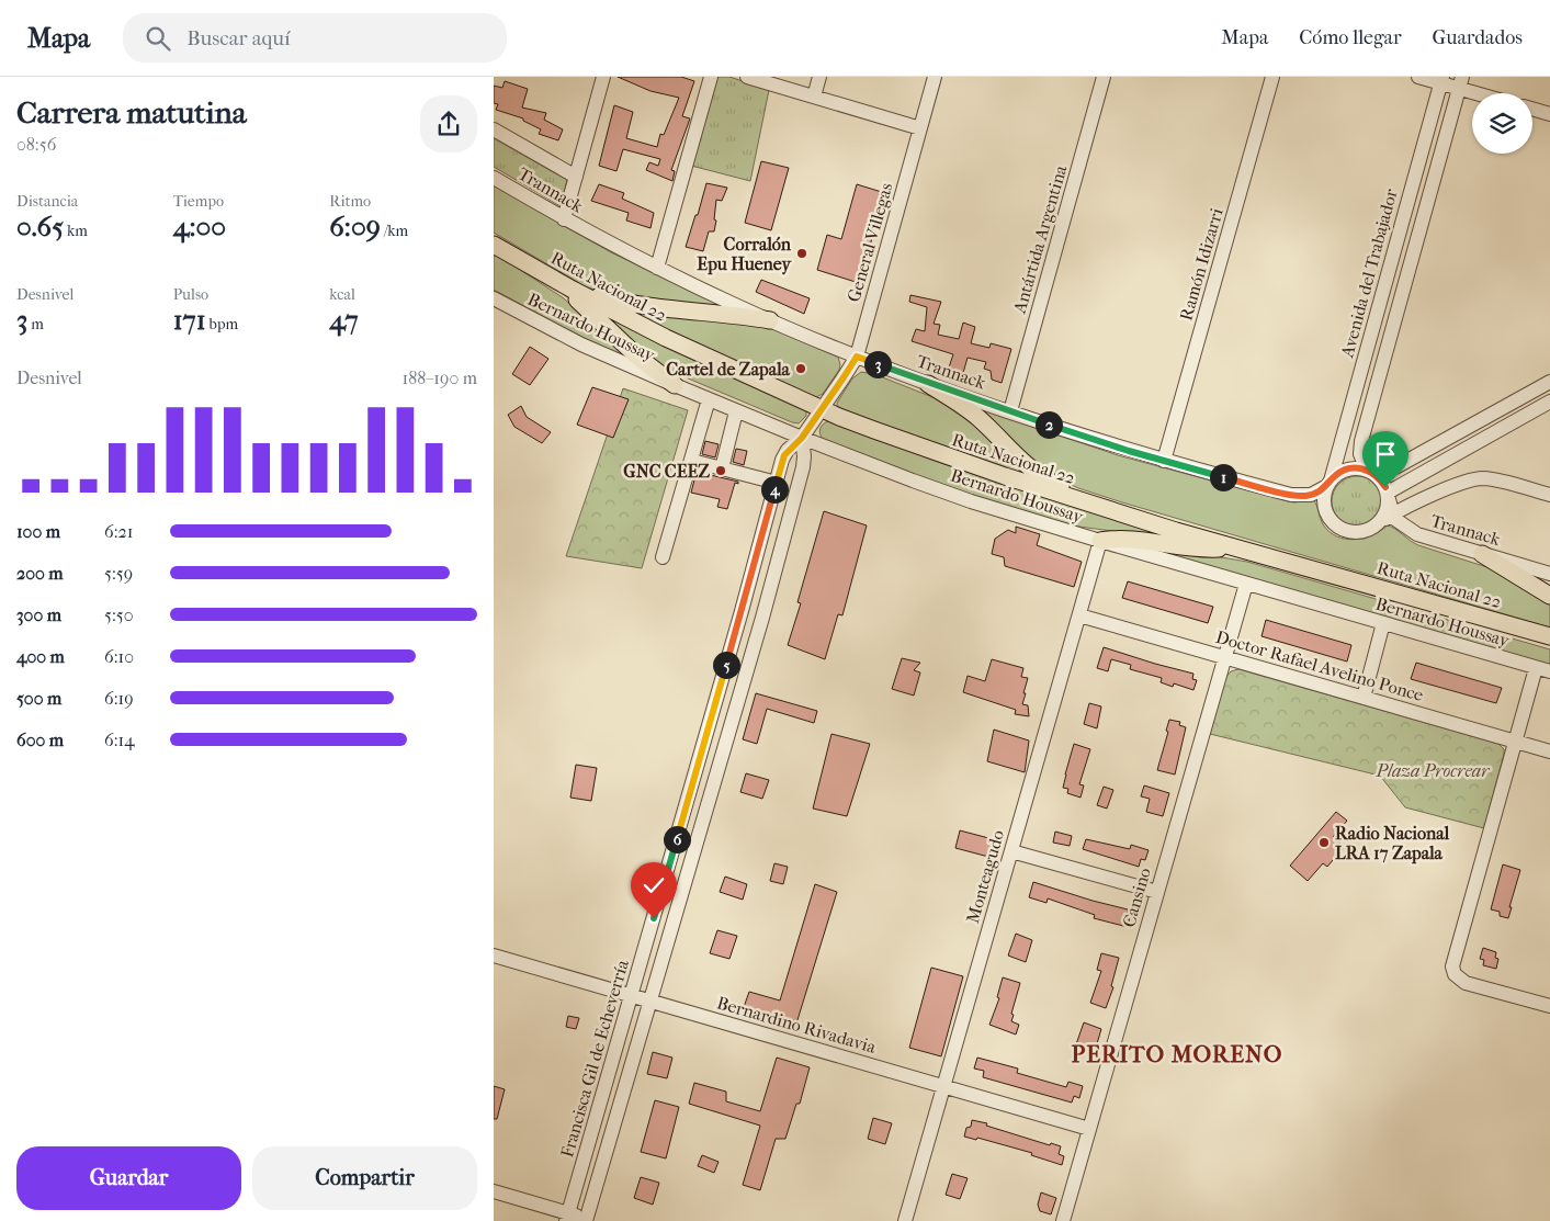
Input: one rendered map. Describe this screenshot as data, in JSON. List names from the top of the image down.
{
  "streets": {
    "main road": ["Ruta Nacional 22"],
    "street": [
      "Trannack",
      "Antártida Argentina",
      "General Villegas",
      "Ramón Idizarri",
      "Avenida del Trabajador",
      "Bernardo Houssay",
      "Doctor Rafael Avelino Ponce",
      "Monteagudo",
      "Cansino",
      "Bernardino Rivadavia",
      "Francisca Gil de Echeverría"
    ]
  },
  "crossings": [
    ["Trannack", "Antártida Argentina"],
    ["Trannack", "General Villegas"],
    ["Trannack", "Ramón Idizarri"],
    ["Trannack", "Avenida del Trabajador"],
    ["General Villegas", "Ruta Nacional 22"],
    ["General Villegas", "Francisca Gil de Echeverría"],
    ["Ruta Nacional 22", "Francisca Gil de Echeverría"],
    ["Bernardo Houssay", "Monteagudo"],
    ["Bernardo Houssay", "Cansino"],
    ["Bernardo Houssay", "Francisca Gil de Echeverría"],
    ["Doctor Rafael Avelino Ponce", "Monteagudo"],
    ["Doctor Rafael Avelino Ponce", "Cansino"],
    ["Monteagudo", "Bernardino Rivadavia"],
    ["Cansino", "Bernardino Rivadavia"],
    ["Bernardino Rivadavia", "Francisca Gil de Echeverría"]
  ],
  "districts": ["PERITO MORENO"],
  "parks": ["Plaza Procrear"],
  "places": [
    "Corralón Epu Hueney",
    "Cartel de Zapala",
    "GNC CEEZ",
    "Radio Nacional LRA 17 Zapala"
  ],
  "page": {
    "header": "Mapa",
    "search": "Buscar aquí",
    "nav": ["Mapa", "Cómo llegar", "Guardados"],
    "heading": ["Carrera matutina", "08:56"],
    "stats": [
      ["Distancia", "0.65 km"],
      ["Tiempo", "4:00"],
      ["Ritmo", "6:09 /km"],
      ["Desnivel", "3 m"],
      ["Pulso", "171 bpm"],
      ["kcal", "47"]
    ],
    "pins": [
      "3",
      "2",
      "1",
      "4",
      "5",
      "6"
    ],
    "chart": ["Desnivel", "188–190 m"],
    "list": [
      {
        "name": "100 m",
        "note": "6:21"
      },
      {
        "name": "200 m",
        "note": "5:59"
      },
      {
        "name": "300 m",
        "note": "5:50"
      },
      {
        "name": "400 m",
        "note": "6:10"
      },
      {
        "name": "500 m",
        "note": "6:19"
      },
      {
        "name": "600 m",
        "note": "6:14"
      }
    ],
    "buttons": ["Guardar", "Compartir"]
  }
}
